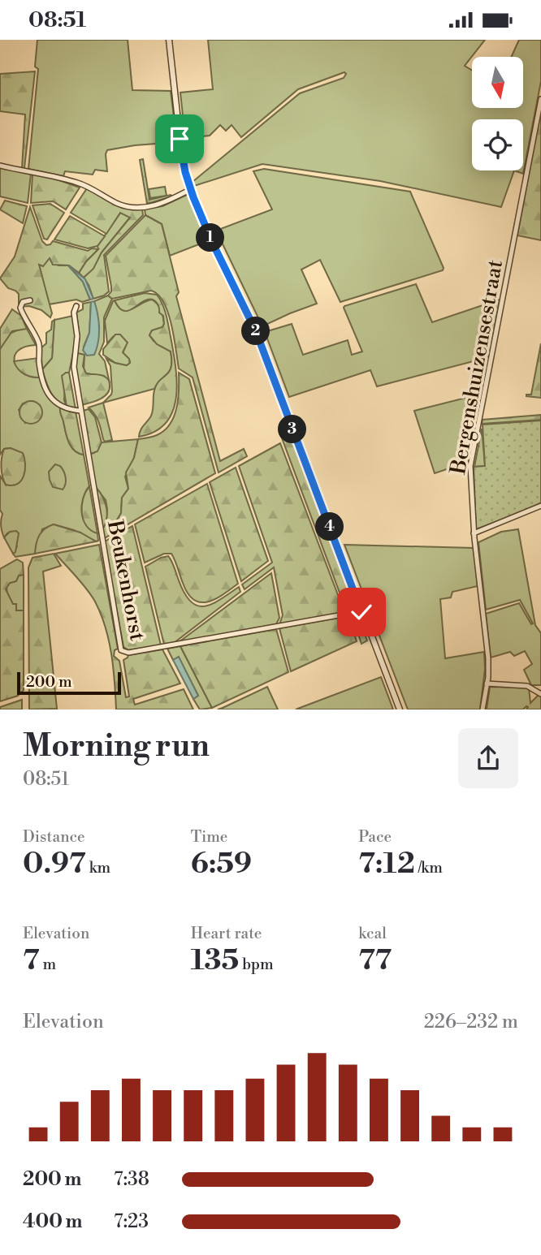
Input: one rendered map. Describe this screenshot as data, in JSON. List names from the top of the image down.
{
  "streets": {
    "street": ["Bergenshuizensestraat", "Beukenhorst"]
  },
  "scale_bar": "200 m",
  "north": "bottom",
  "page": {
    "status": "08:51",
    "pins": [
      "1",
      "2",
      "3",
      "4"
    ],
    "scale": "200 m",
    "heading": ["Morning run", "08:51"],
    "stats": [
      ["Distance", "0.97 km"],
      ["Time", "6:59"],
      ["Pace", "7:12 /km"],
      ["Elevation", "7 m"],
      ["Heart rate", "135 bpm"],
      ["kcal", "77"]
    ],
    "chart": ["Elevation", "226–232 m"],
    "list": [
      {
        "name": "200 m",
        "note": "7:38"
      },
      {
        "name": "400 m",
        "note": "7:23"
      }
    ]
  }
}
